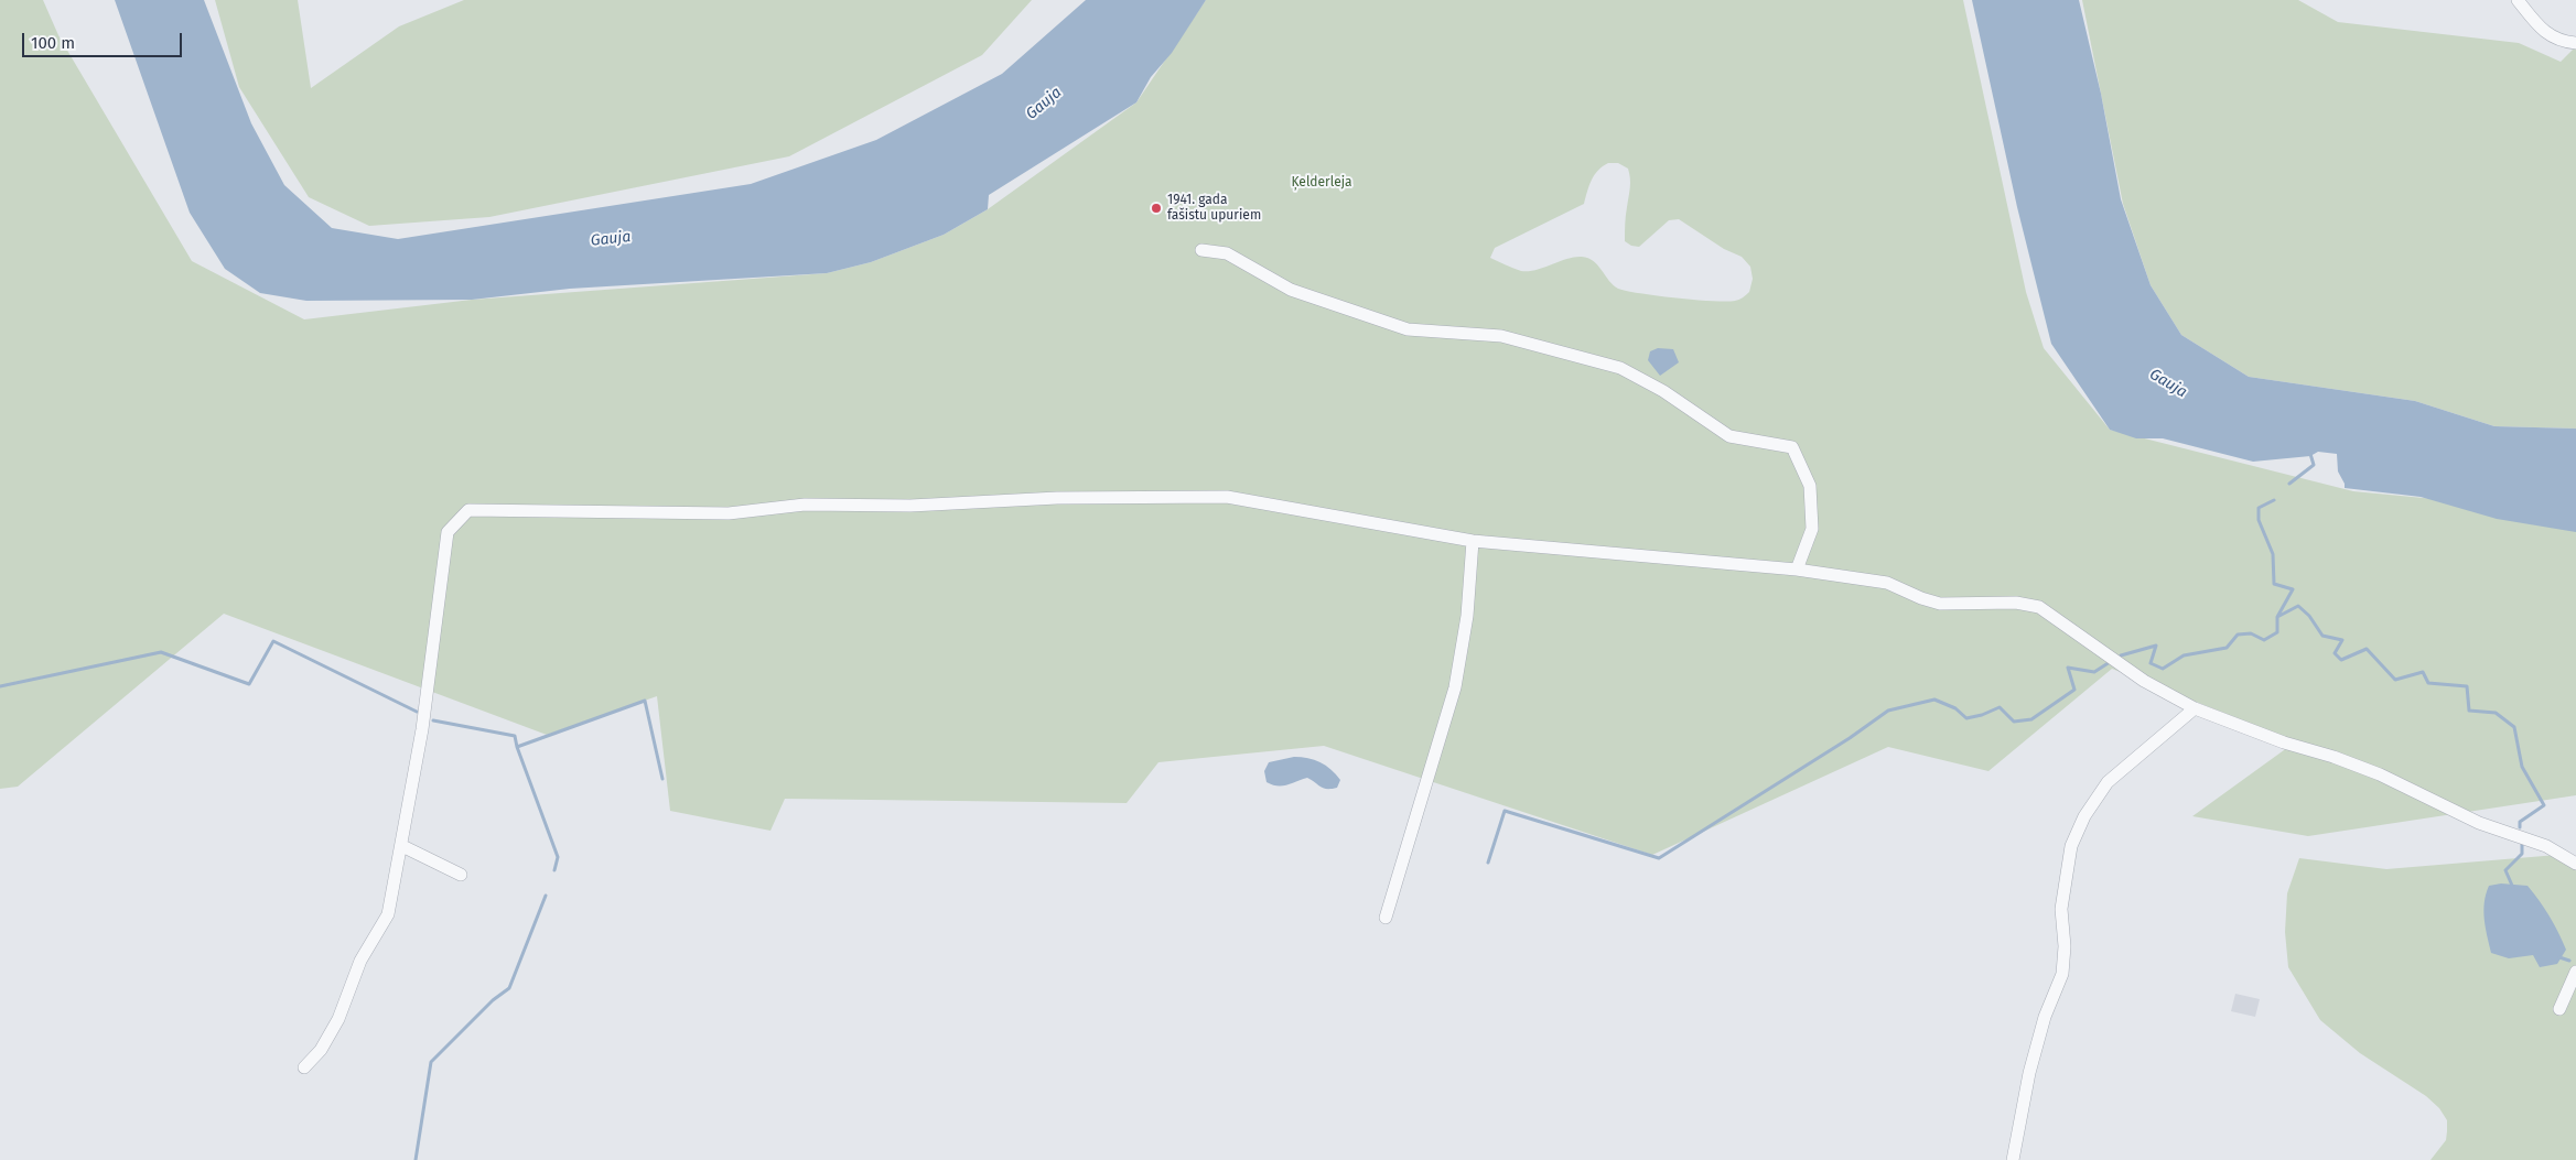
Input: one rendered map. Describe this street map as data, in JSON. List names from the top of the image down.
{
  "water": ["Gauja"],
  "parks": ["Ķelderleja"],
  "places": ["1941. gada fašistu upuriem"],
  "scale_bar": "100 m"
}
